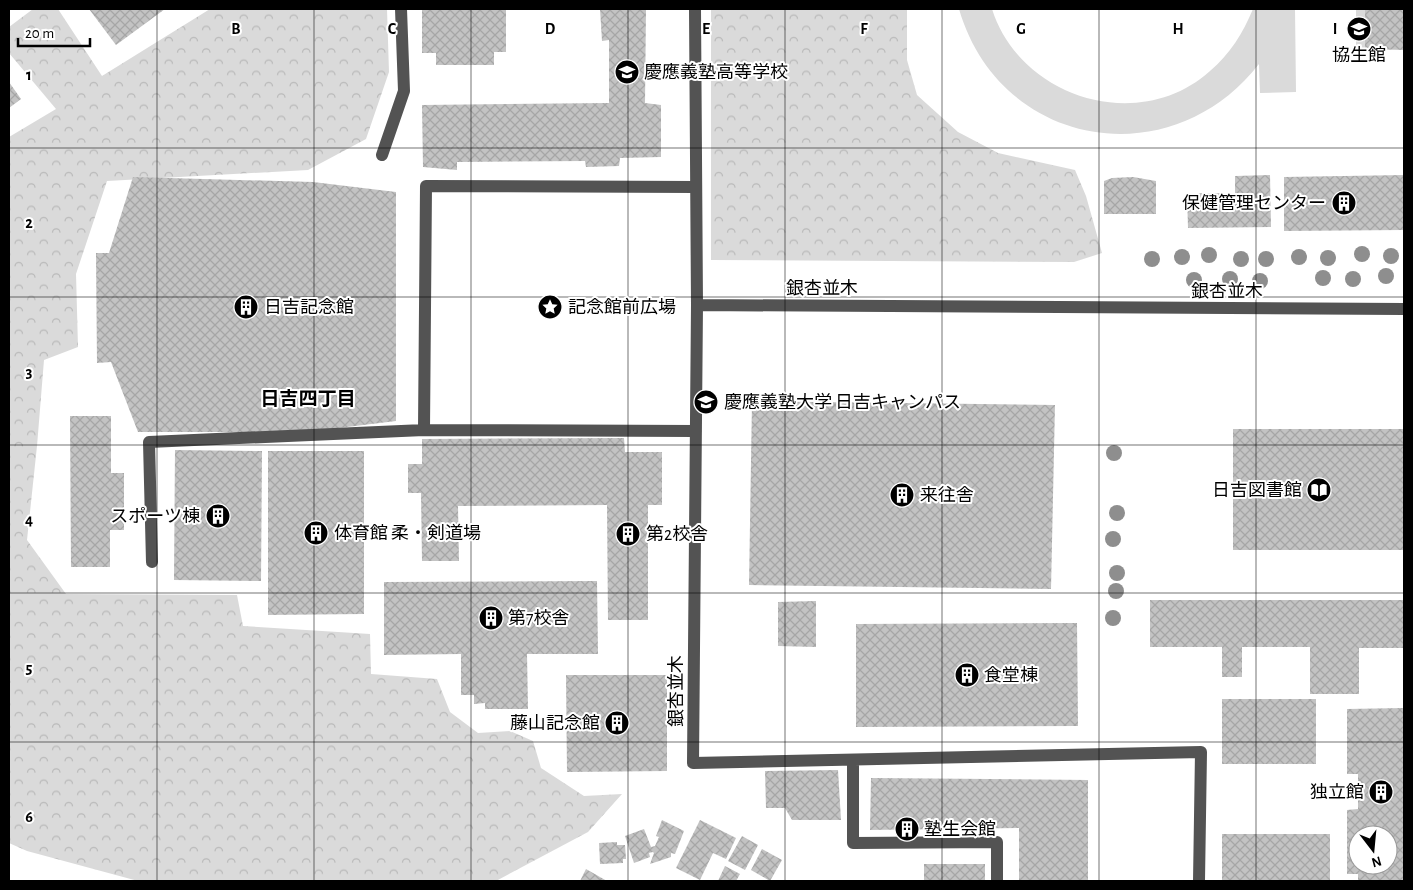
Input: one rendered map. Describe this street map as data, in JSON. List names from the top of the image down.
{
  "streets": {
    "lane": ["銀杏並木"]
  },
  "districts": ["日吉四丁目"],
  "places": {
    "school or university": ["協生館", "慶應義塾高等学校", "慶應義塾大学 日吉キャンパス"],
    "building": [
      "保健管理センター",
      "日吉記念館",
      "来往舎",
      "スポーツ棟",
      "体育館 柔・剣道場",
      "第2校舎",
      "第7校舎",
      "食堂棟",
      "藤山記念館",
      "独立館",
      "塾生会館"
    ],
    "place": ["記念館前広場"],
    "library": ["日吉図書館"]
  },
  "scale_bar": "20 m",
  "north": "bottom",
  "grid": {
    "columns": [
      "B",
      "C",
      "D",
      "E",
      "F",
      "G",
      "H",
      "I"
    ],
    "rows": [
      "1",
      "2",
      "3",
      "4",
      "5",
      "6"
    ]
  }
}
